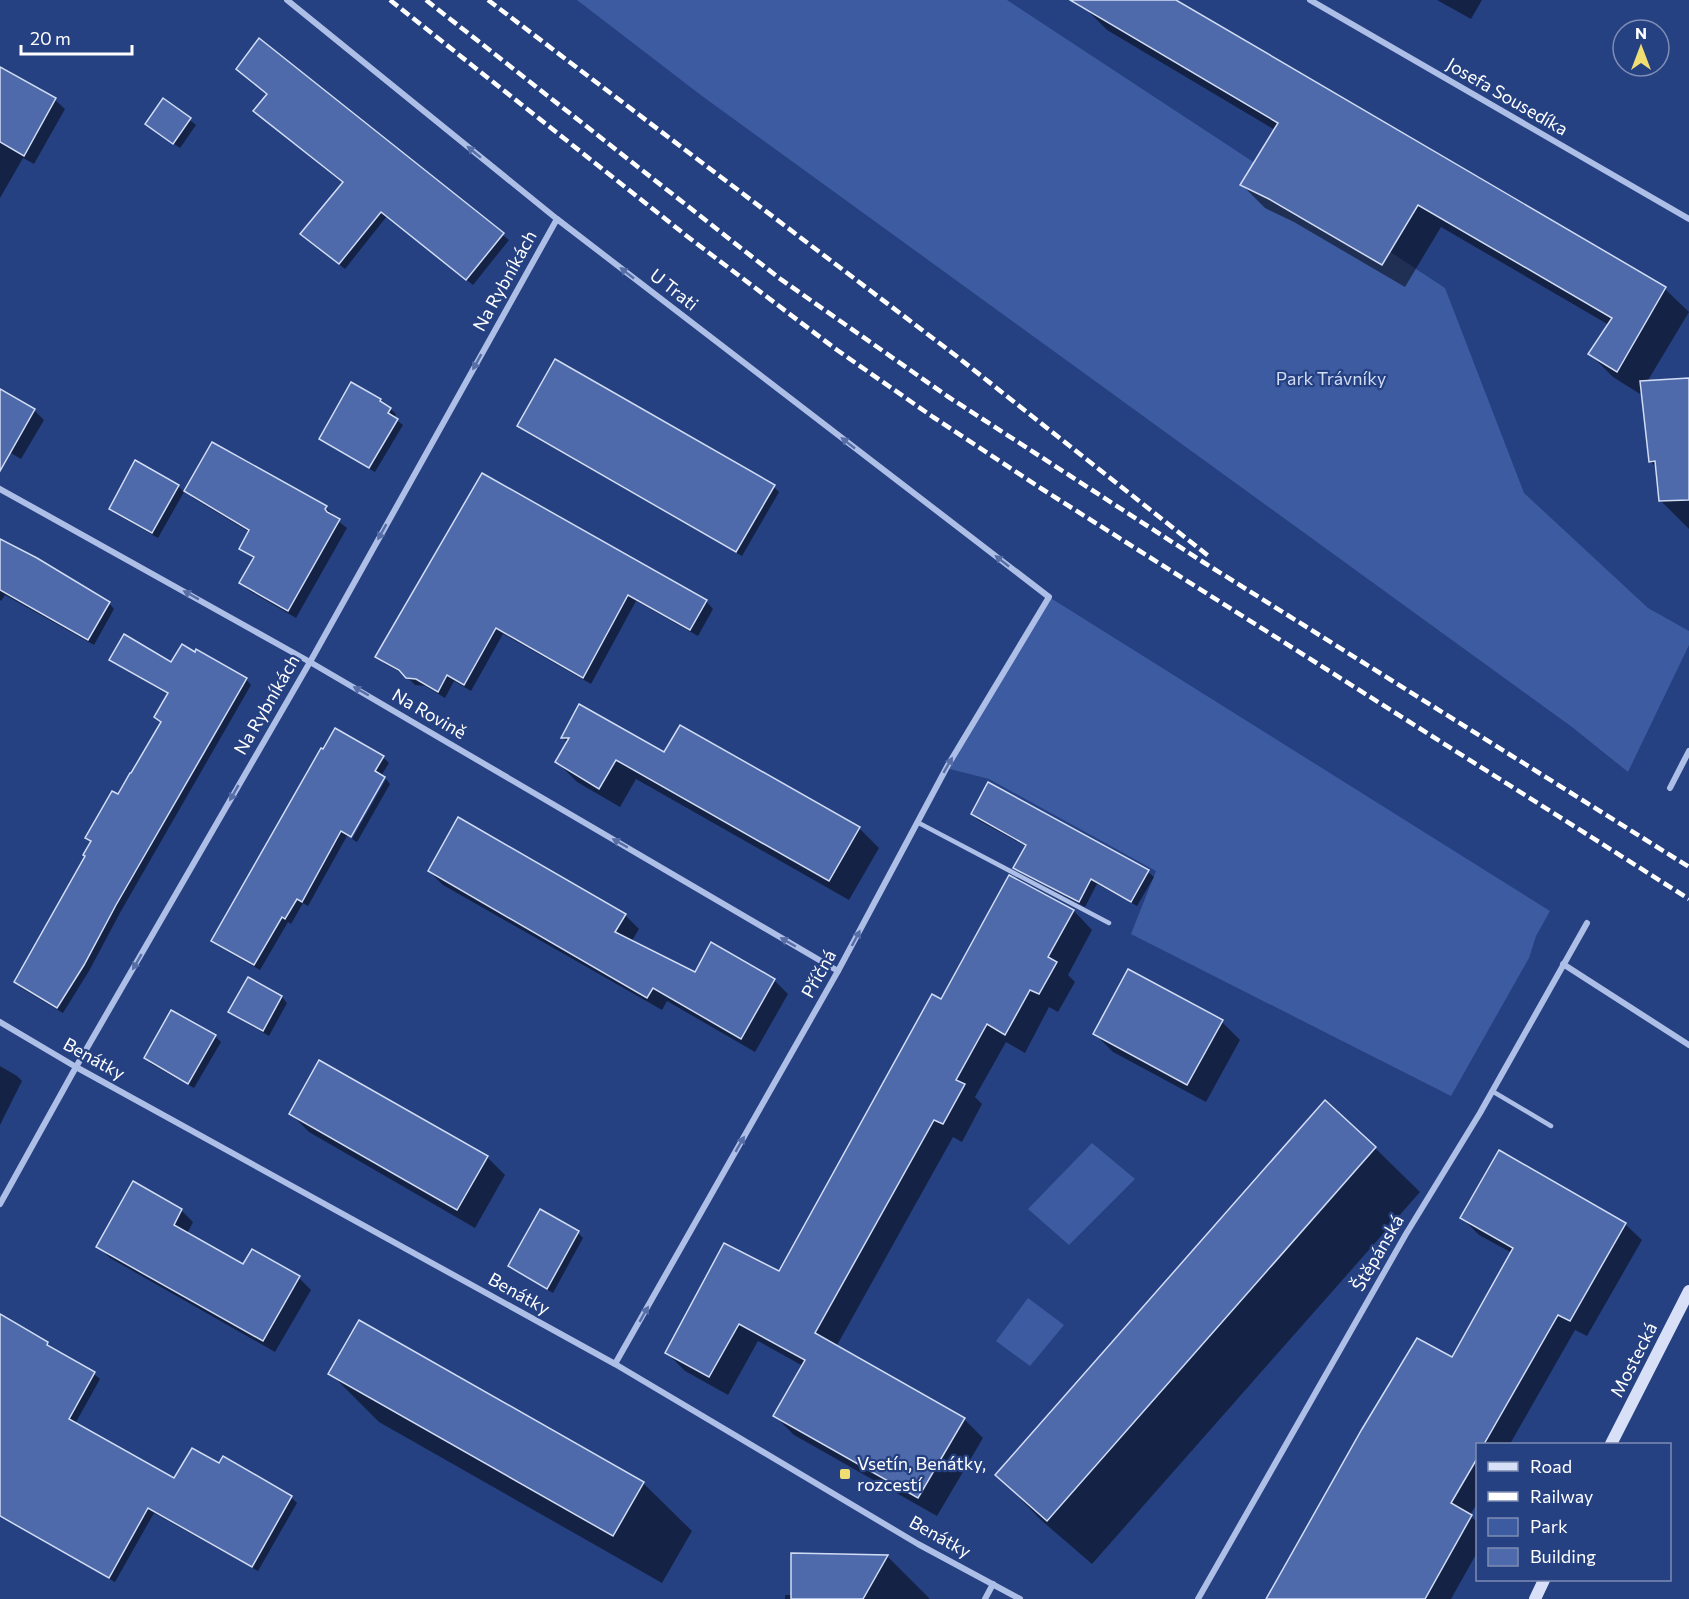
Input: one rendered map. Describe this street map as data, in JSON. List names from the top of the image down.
{
  "streets": {
    "street": [
      "Josefa Sousedíka",
      "Na Rybníkách",
      "U Trati",
      "Na Rovině",
      "Příčná",
      "Benátky",
      "Štěpánská",
      "Mostecká"
    ]
  },
  "crossings": [
    ["Na Rybníkách", "U Trati"],
    ["Na Rybníkách", "Na Rovině"],
    ["Na Rybníkách", "Benátky"],
    ["U Trati", "Příčná"],
    ["Na Rovině", "Příčná"],
    ["Příčná", "Benátky"]
  ],
  "one_way": [
    "Na Rybníkách",
    "U Trati",
    "Na Rovině",
    "Příčná"
  ],
  "parks": ["Park Trávníky"],
  "places": {
    "transit": ["Vsetín, Benátky, rozcestí"]
  },
  "legend": [
    "Road",
    "Railway",
    "Park",
    "Building"
  ],
  "scale_bar": "20 m",
  "north": "top"
}
